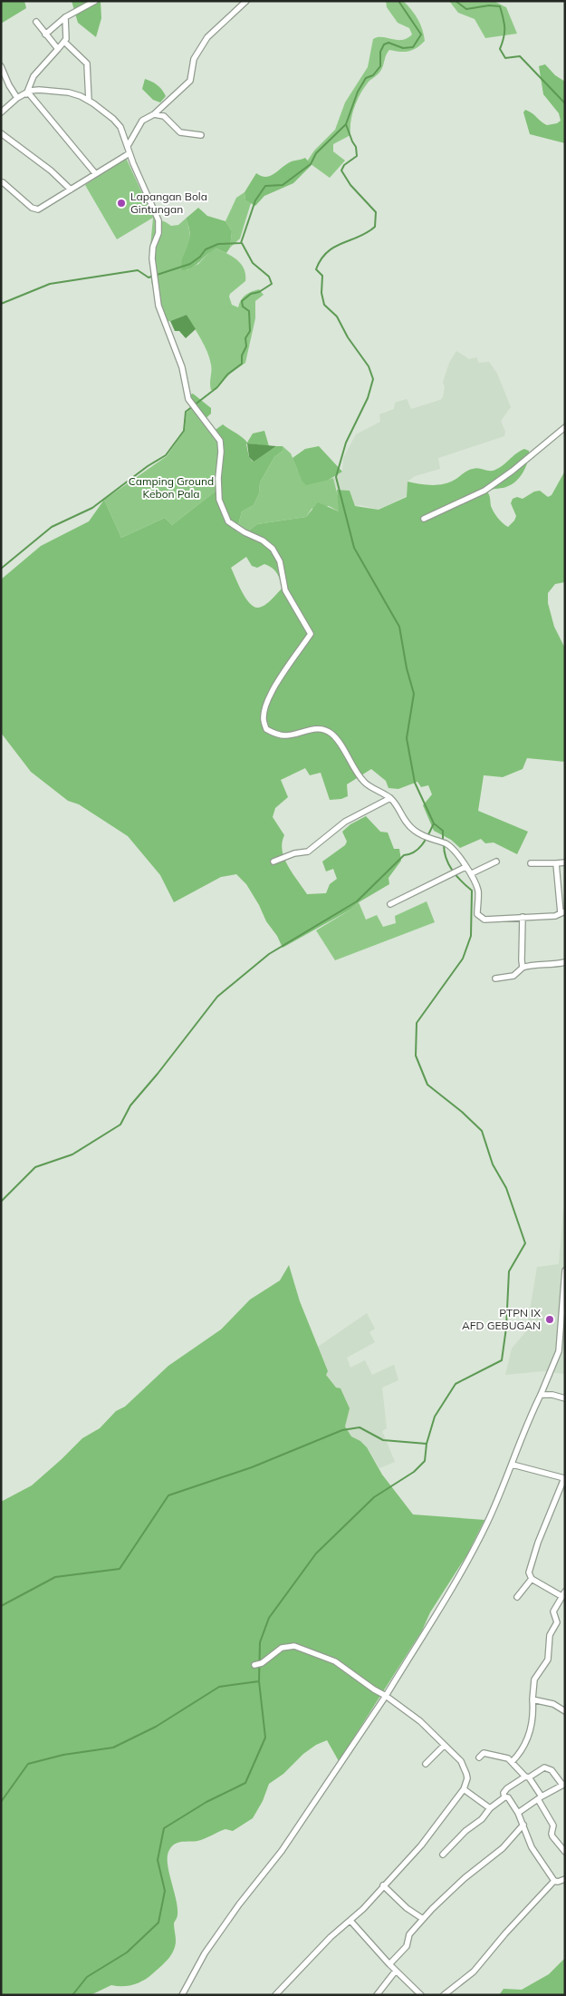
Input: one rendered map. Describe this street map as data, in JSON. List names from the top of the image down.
{
  "parks": ["Camping Ground Kebon Pala"],
  "places": ["Lapangan Bola Gintungan", "PTPN IX AFD GEBUGAN"]
}
